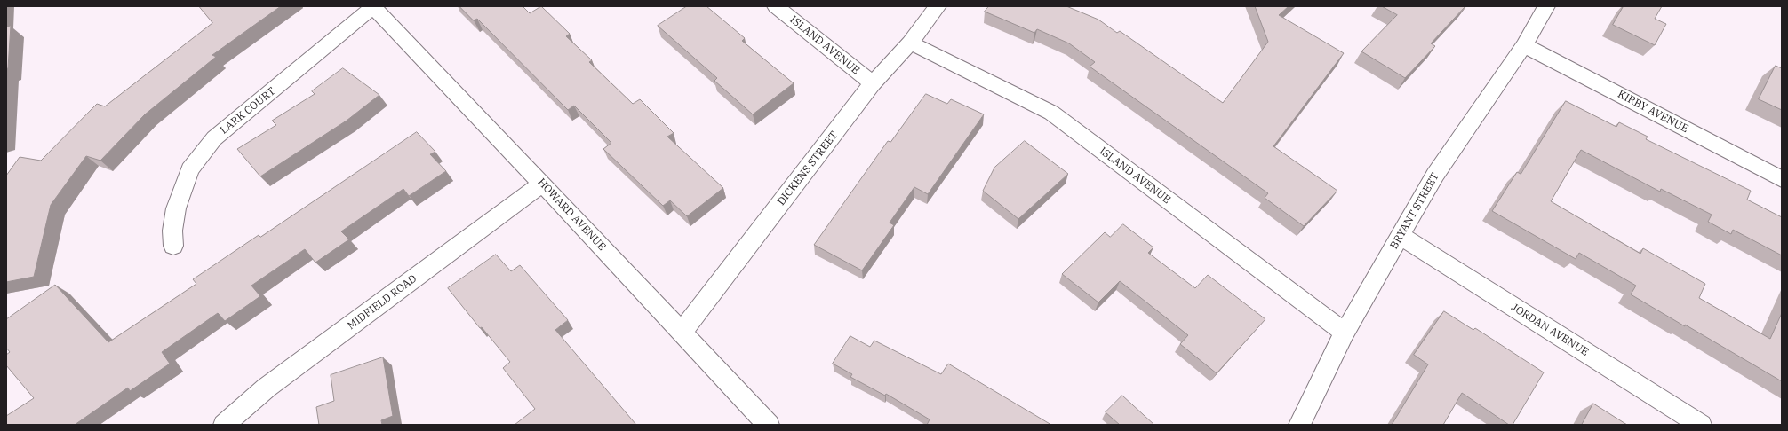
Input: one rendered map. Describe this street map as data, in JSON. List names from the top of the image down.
{
  "streets": {
    "street": [
      "ISLAND AVENUE",
      "LARK COURT",
      "KIRBY AVENUE",
      "DICKENS STREET",
      "BRYANT STREET",
      "HOWARD AVENUE",
      "MIDFIELD ROAD",
      "JORDAN AVENUE"
    ]
  },
  "crossings": [
    ["ISLAND AVENUE", "DICKENS STREET"],
    ["ISLAND AVENUE", "BRYANT STREET"],
    ["LARK COURT", "HOWARD AVENUE"],
    ["KIRBY AVENUE", "BRYANT STREET"],
    ["DICKENS STREET", "HOWARD AVENUE"],
    ["BRYANT STREET", "JORDAN AVENUE"],
    ["HOWARD AVENUE", "MIDFIELD ROAD"]
  ]
}
